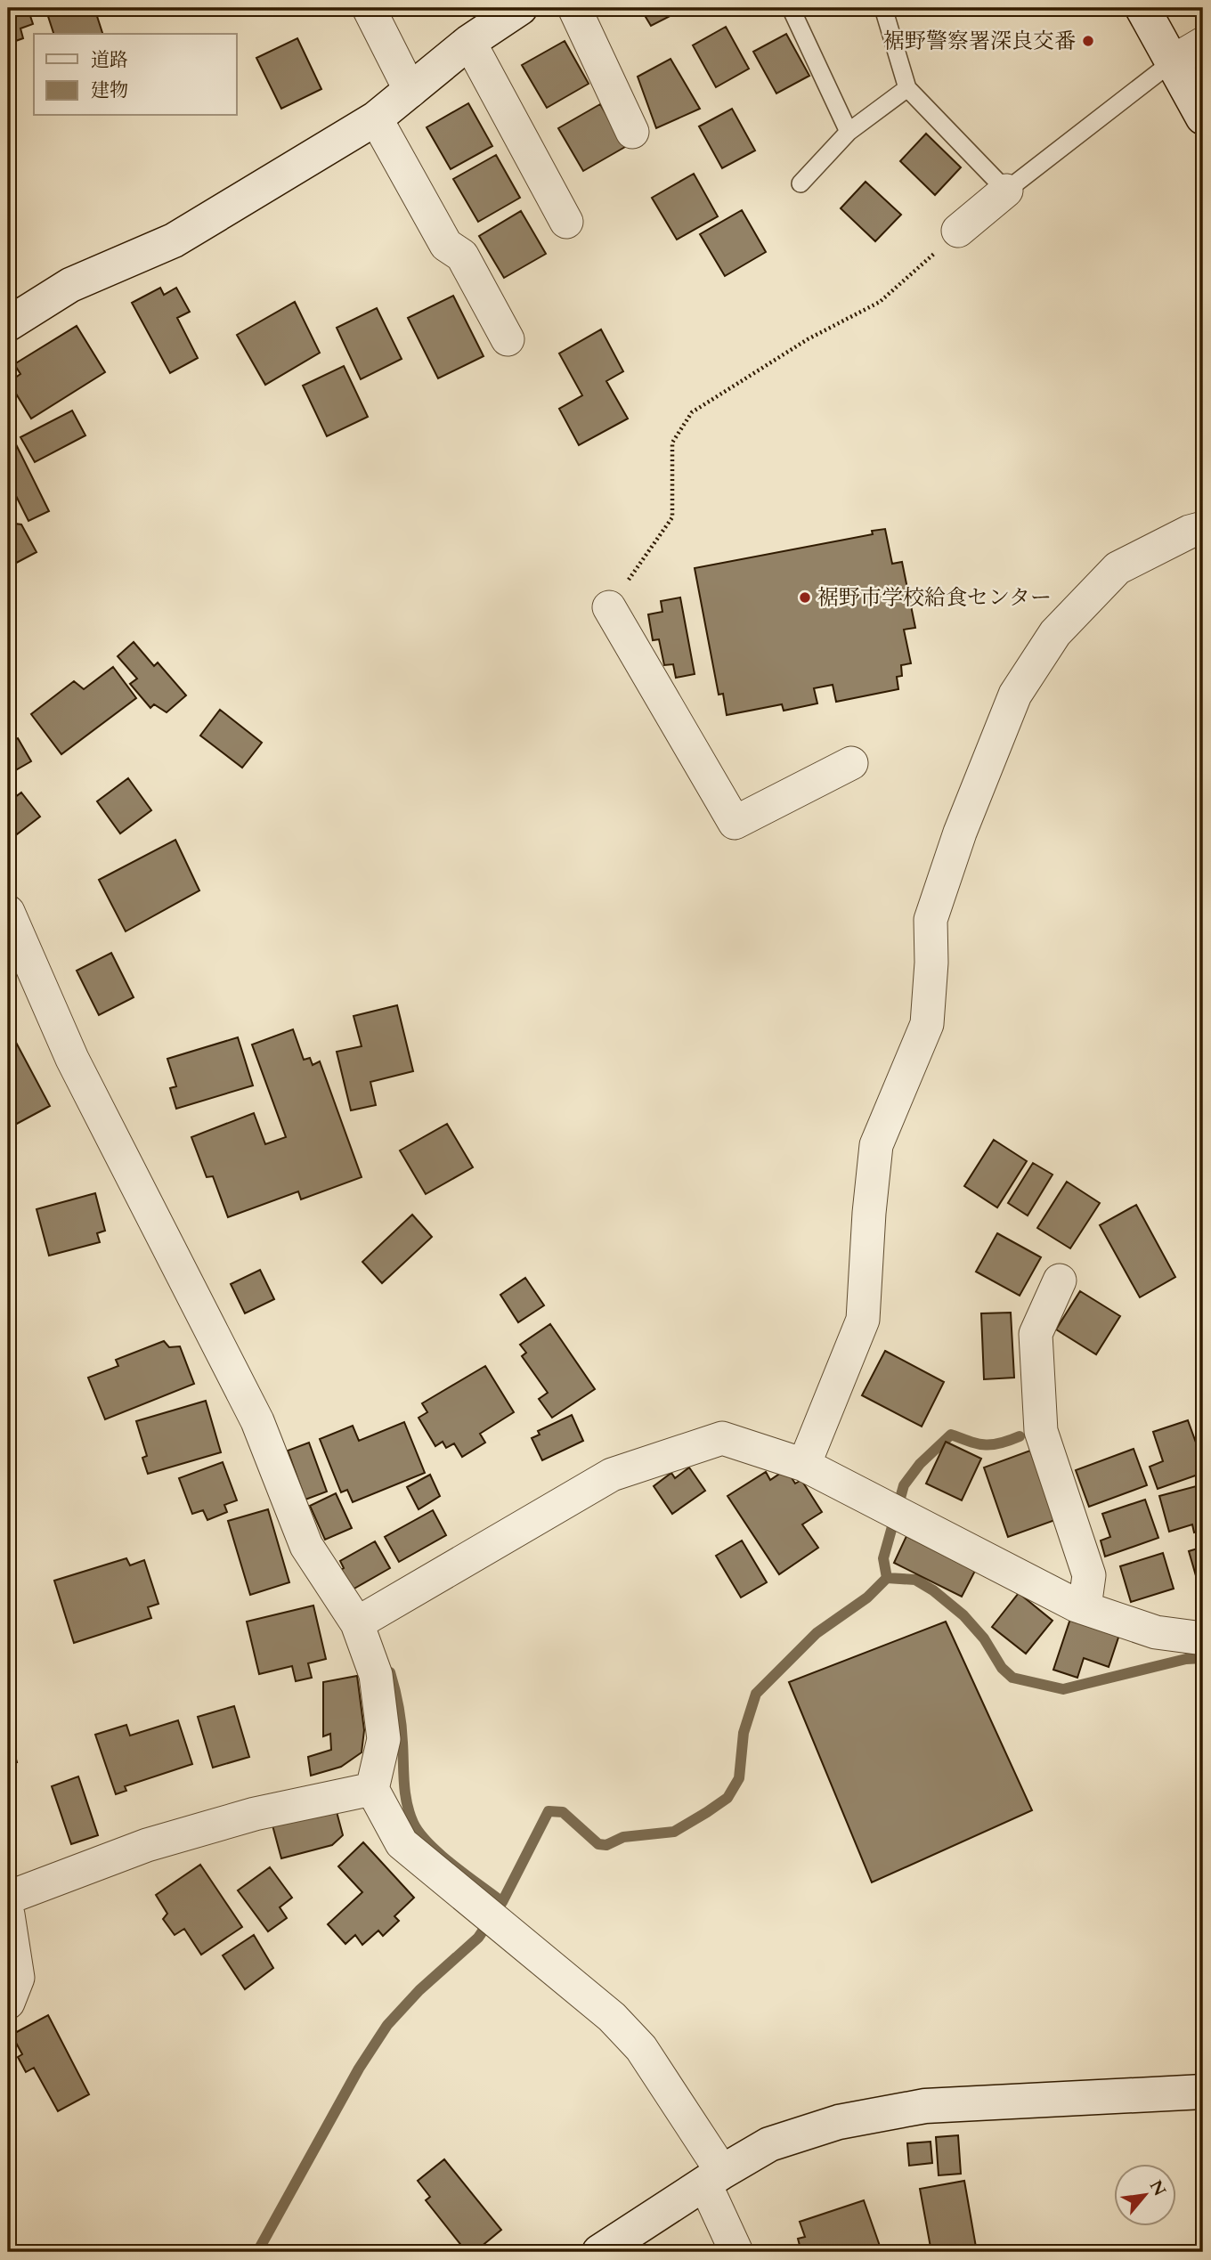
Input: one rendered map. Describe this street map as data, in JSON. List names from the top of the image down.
{
  "places": ["裾野警察署深良交番", "裾野市学校給食センター"],
  "legend": ["道路", "建物"],
  "north": "top right"
}
